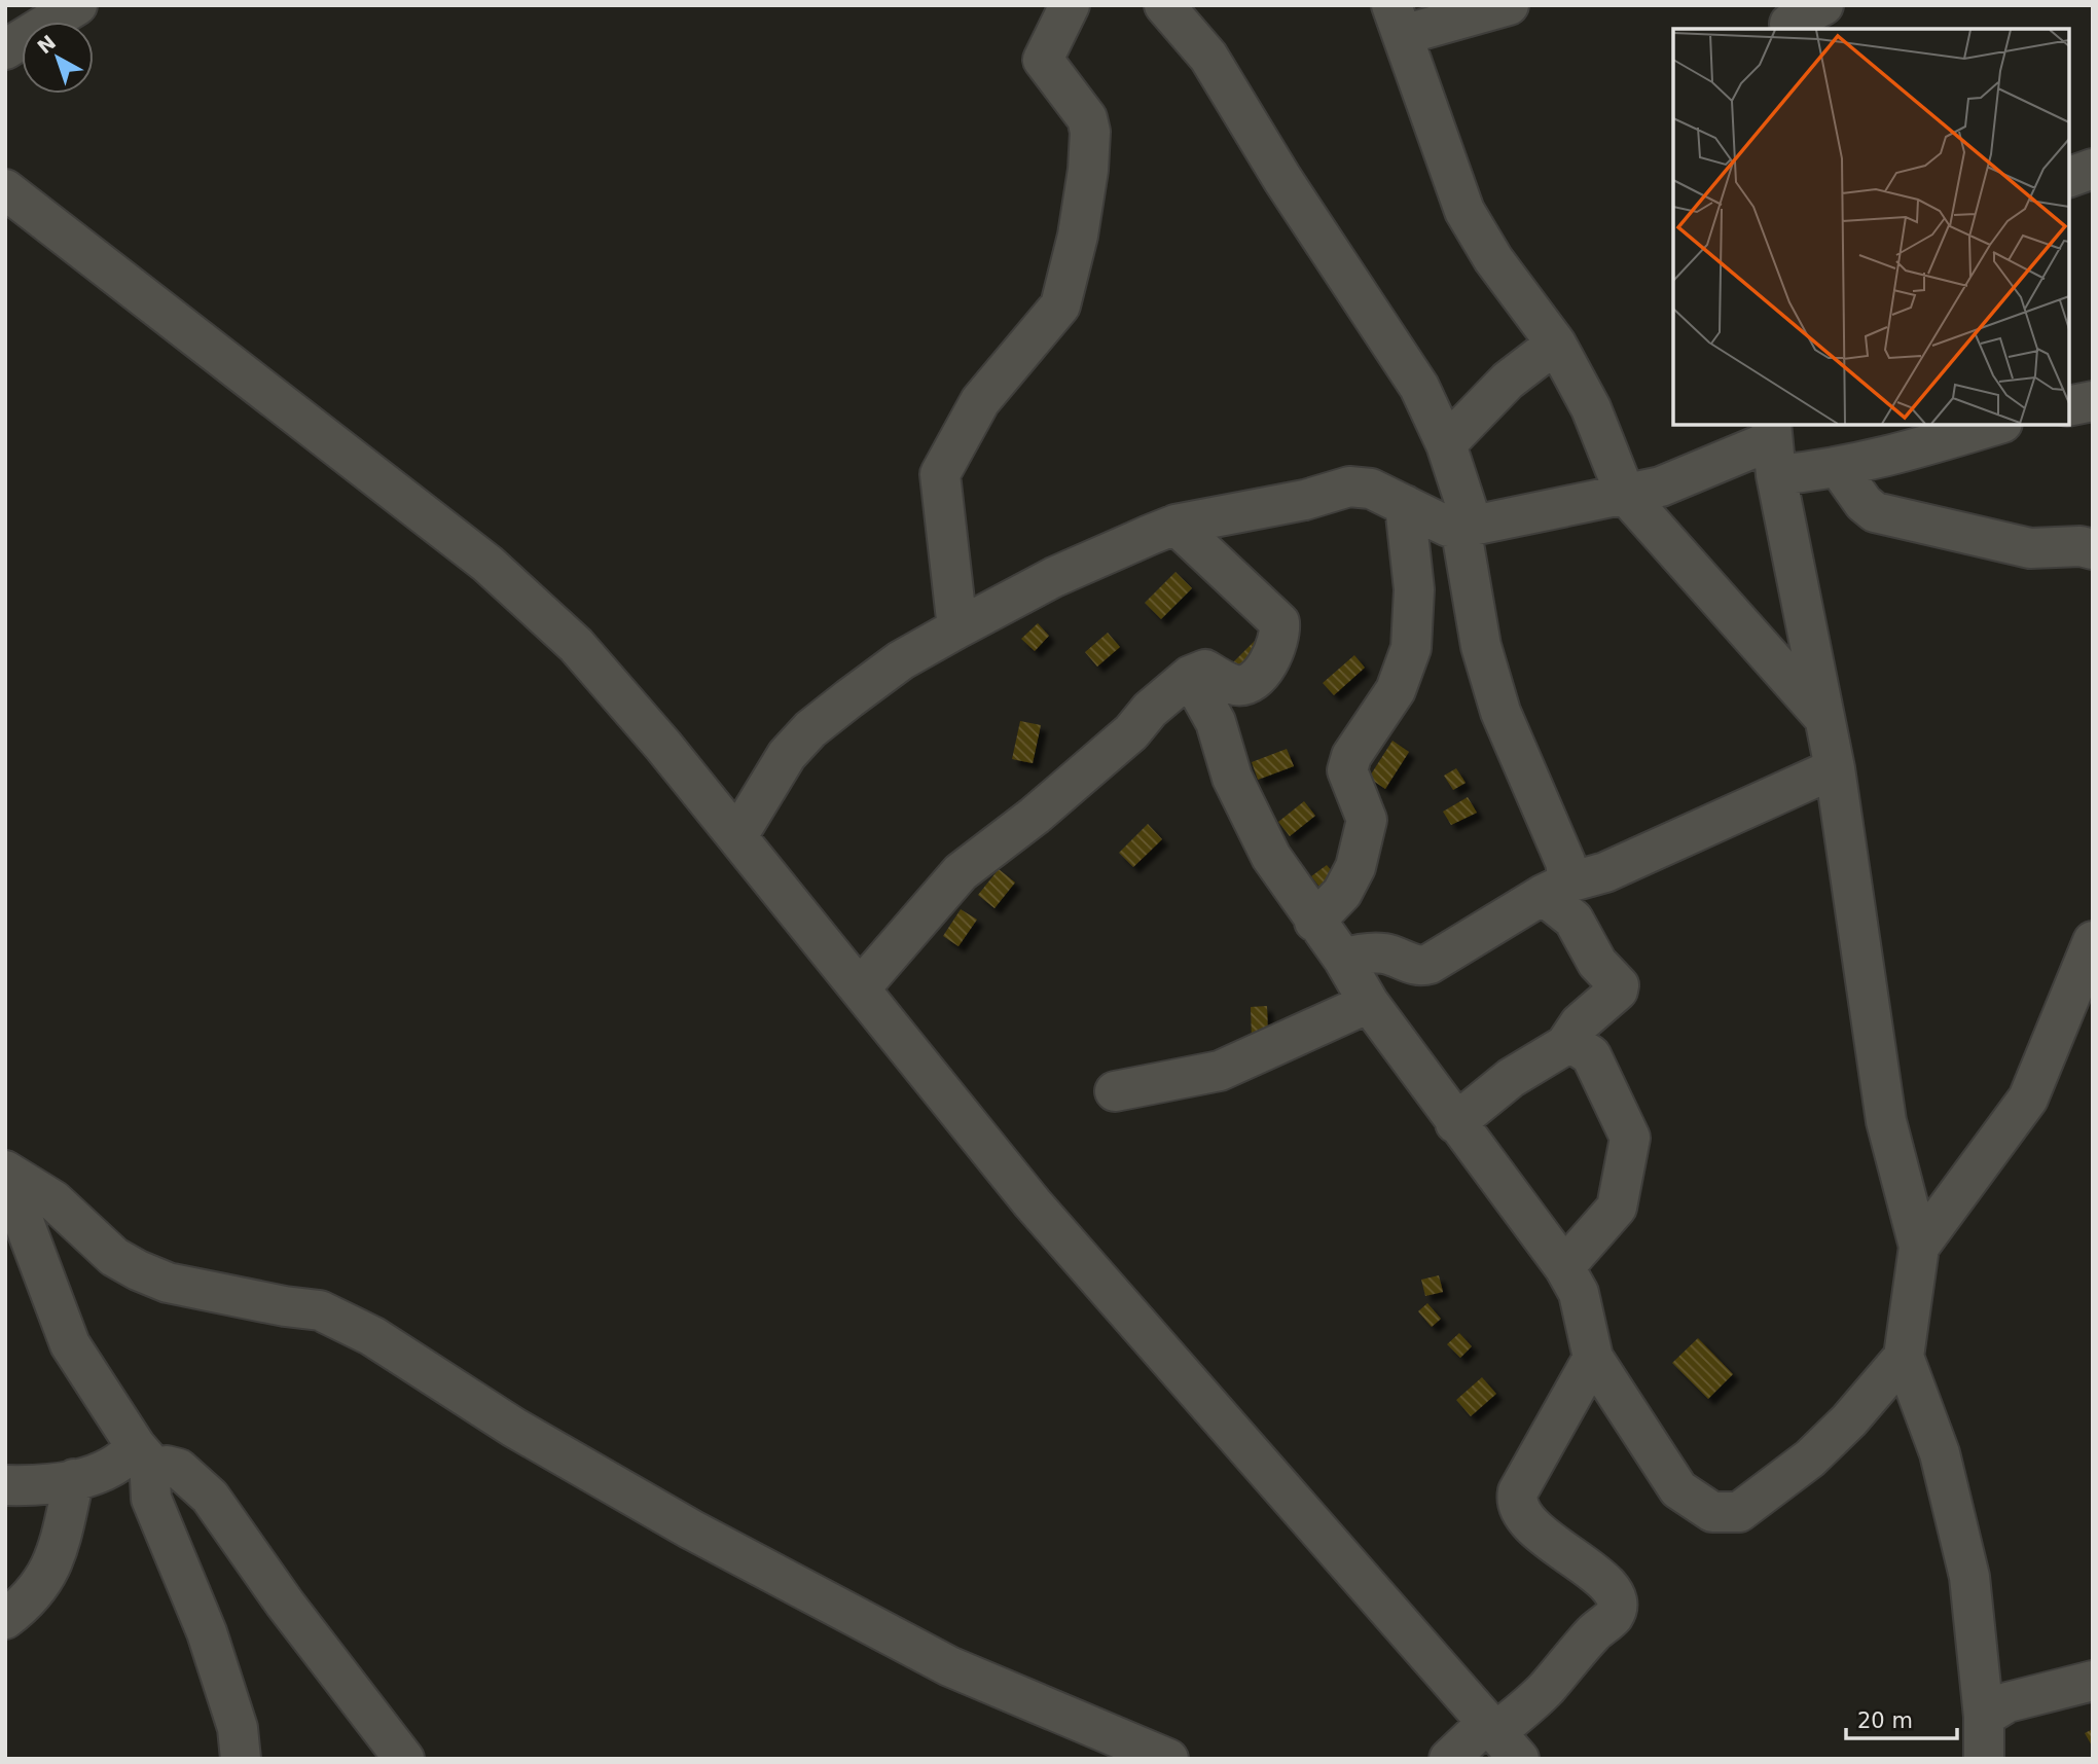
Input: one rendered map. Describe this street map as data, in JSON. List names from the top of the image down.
{
  "scale_bar": "20 m",
  "north": "top left"
}
